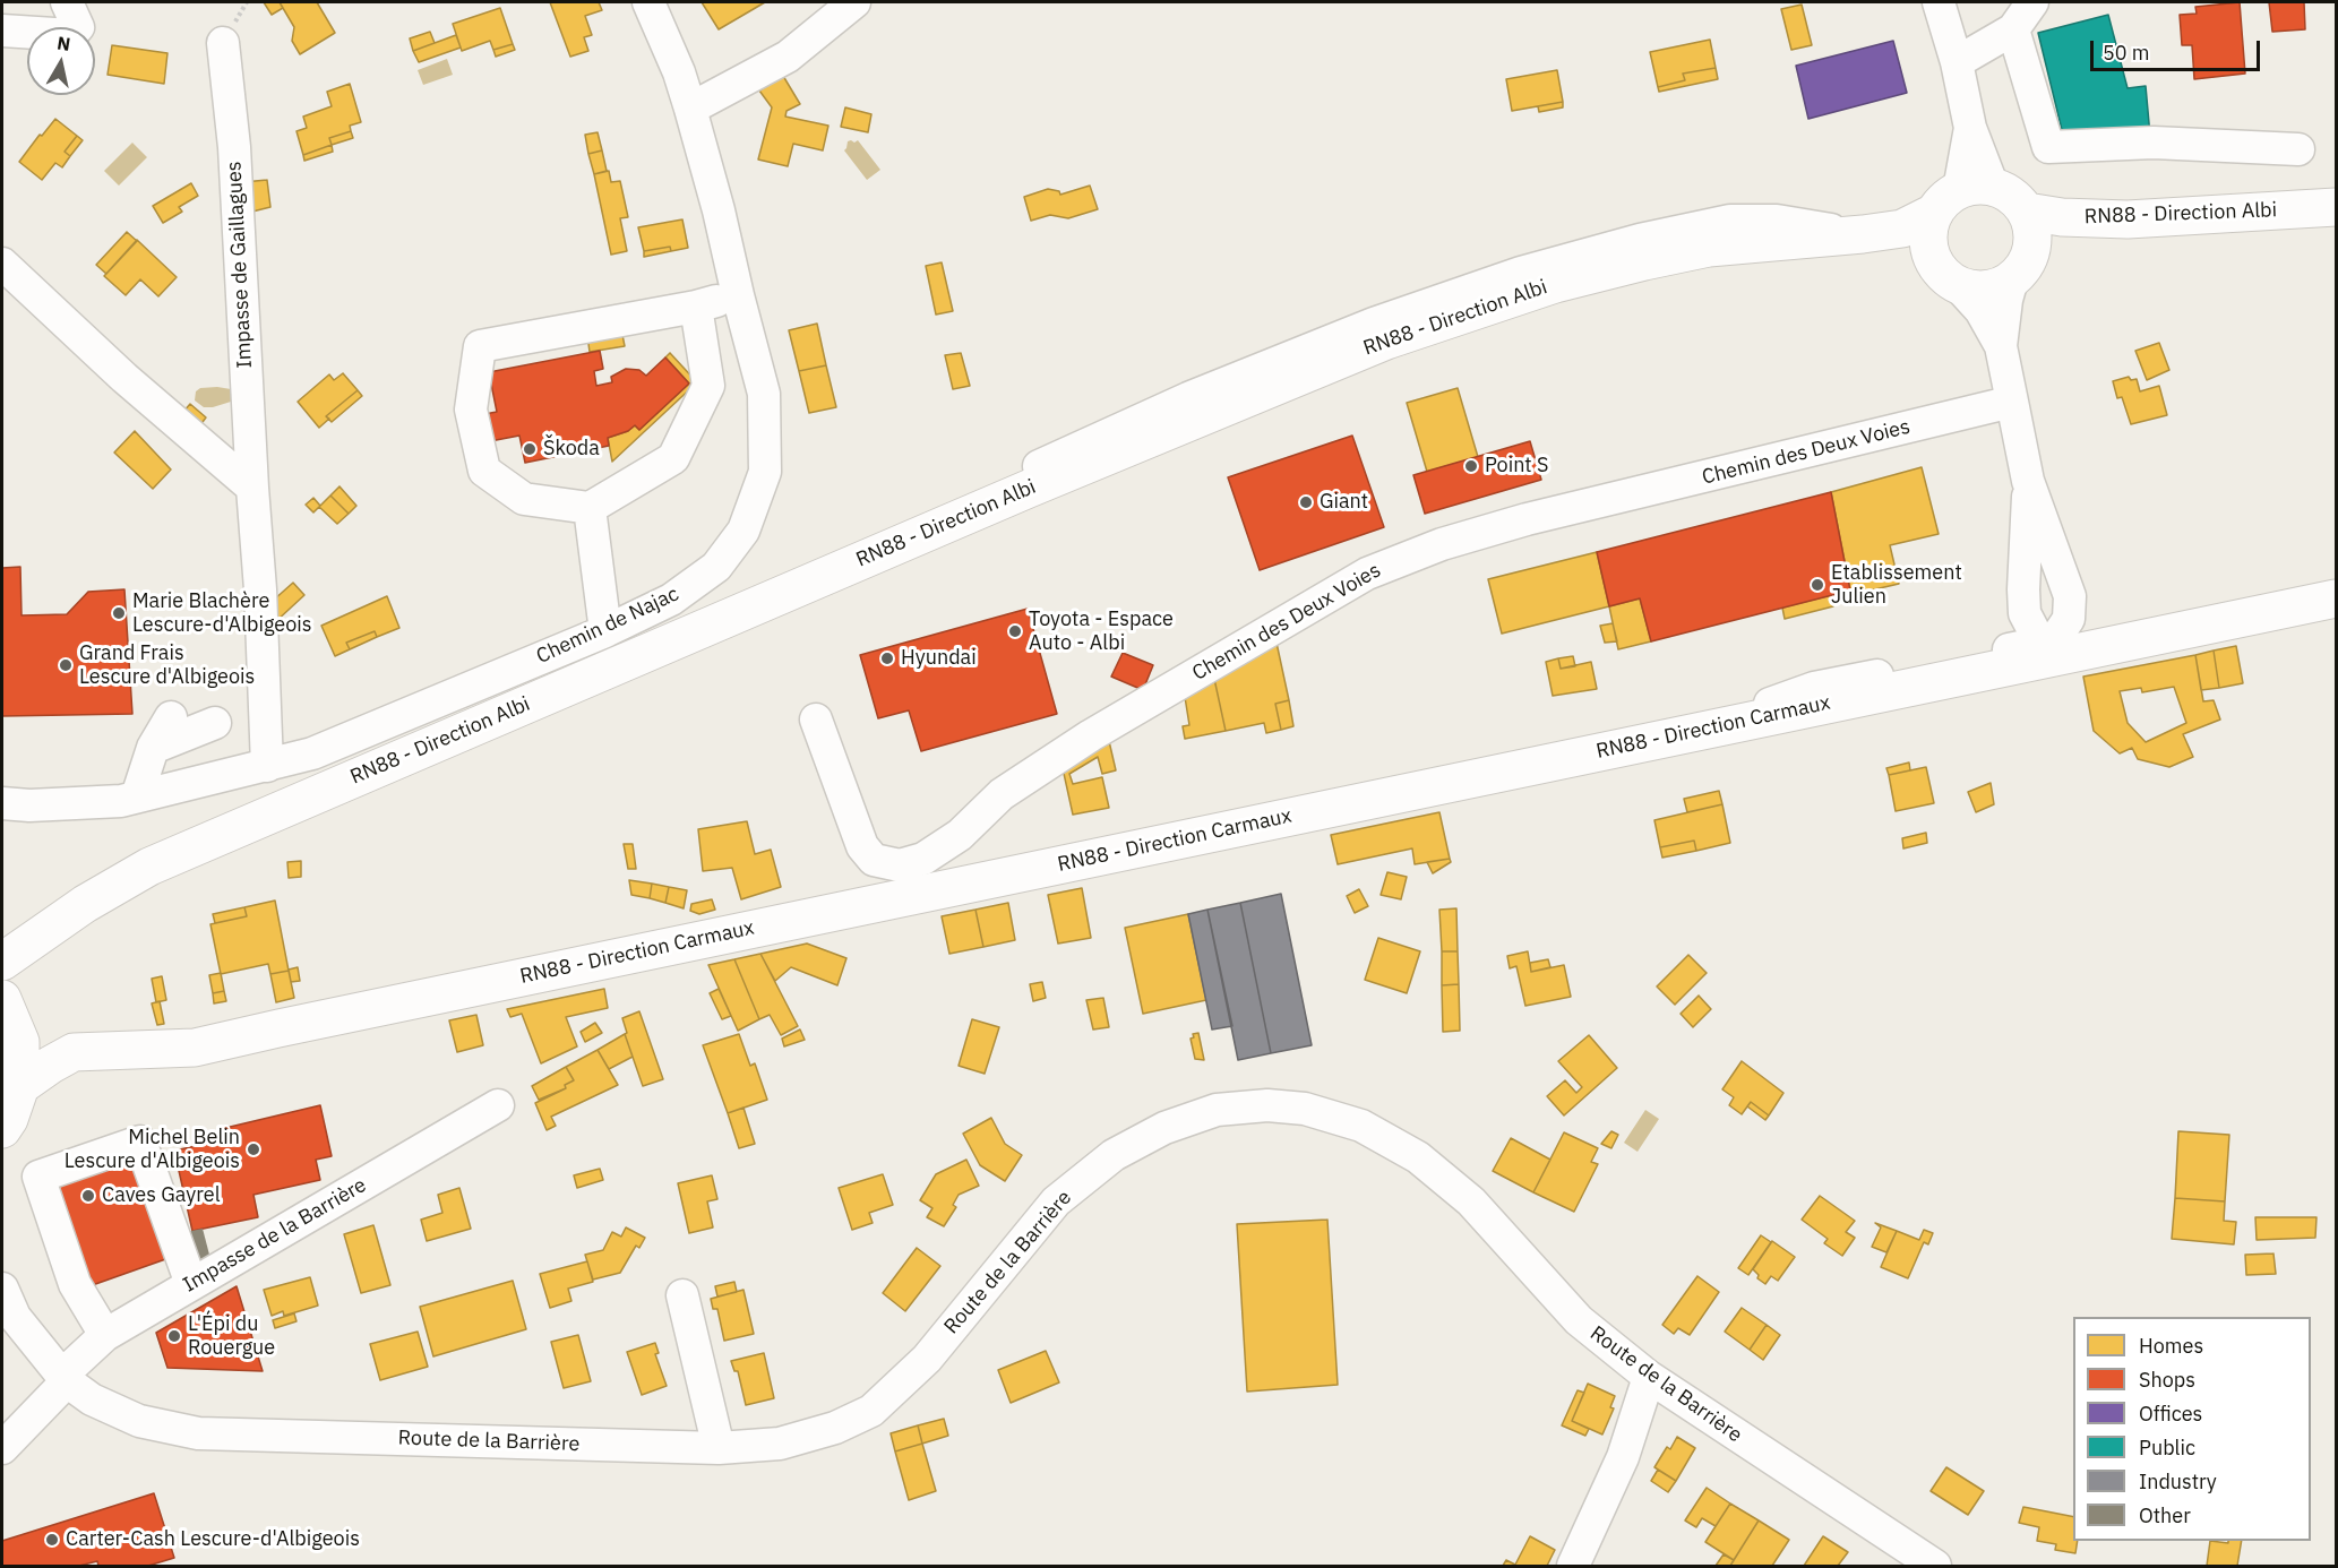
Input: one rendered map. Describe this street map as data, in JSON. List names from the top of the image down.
{
  "streets": {
    "main road": ["RN88 - Direction Albi", "RN88 - Direction Carmaux"],
    "street": [
      "Impasse de Gaillagues",
      "Chemin des Deux Voies",
      "Chemin de Najac",
      "Impasse de la Barrière",
      "Route de la Barrière"
    ]
  },
  "crossings": [
    ["Impasse de Gaillagues", "Chemin de Najac"],
    ["Impasse de la Barrière", "Route de la Barrière"]
  ],
  "places": [
    "Škoda",
    "Point S",
    "Giant",
    "Etablissement Julien",
    "Marie Blachère Lescure-d'Albigeois",
    "Toyota - Espace Auto - Albi",
    "Hyundai",
    "Grand Frais Lescure d'Albigeois",
    "Michel Belin Lescure d'Albigeois",
    "Caves Gayrel",
    "L'Épi du Rouergue",
    "Carter-Cash Lescure-d'Albigeois"
  ],
  "legend": [
    "Homes",
    "Shops",
    "Offices",
    "Public",
    "Industry",
    "Other"
  ],
  "scale_bar": "50 m",
  "north": "top"
}
